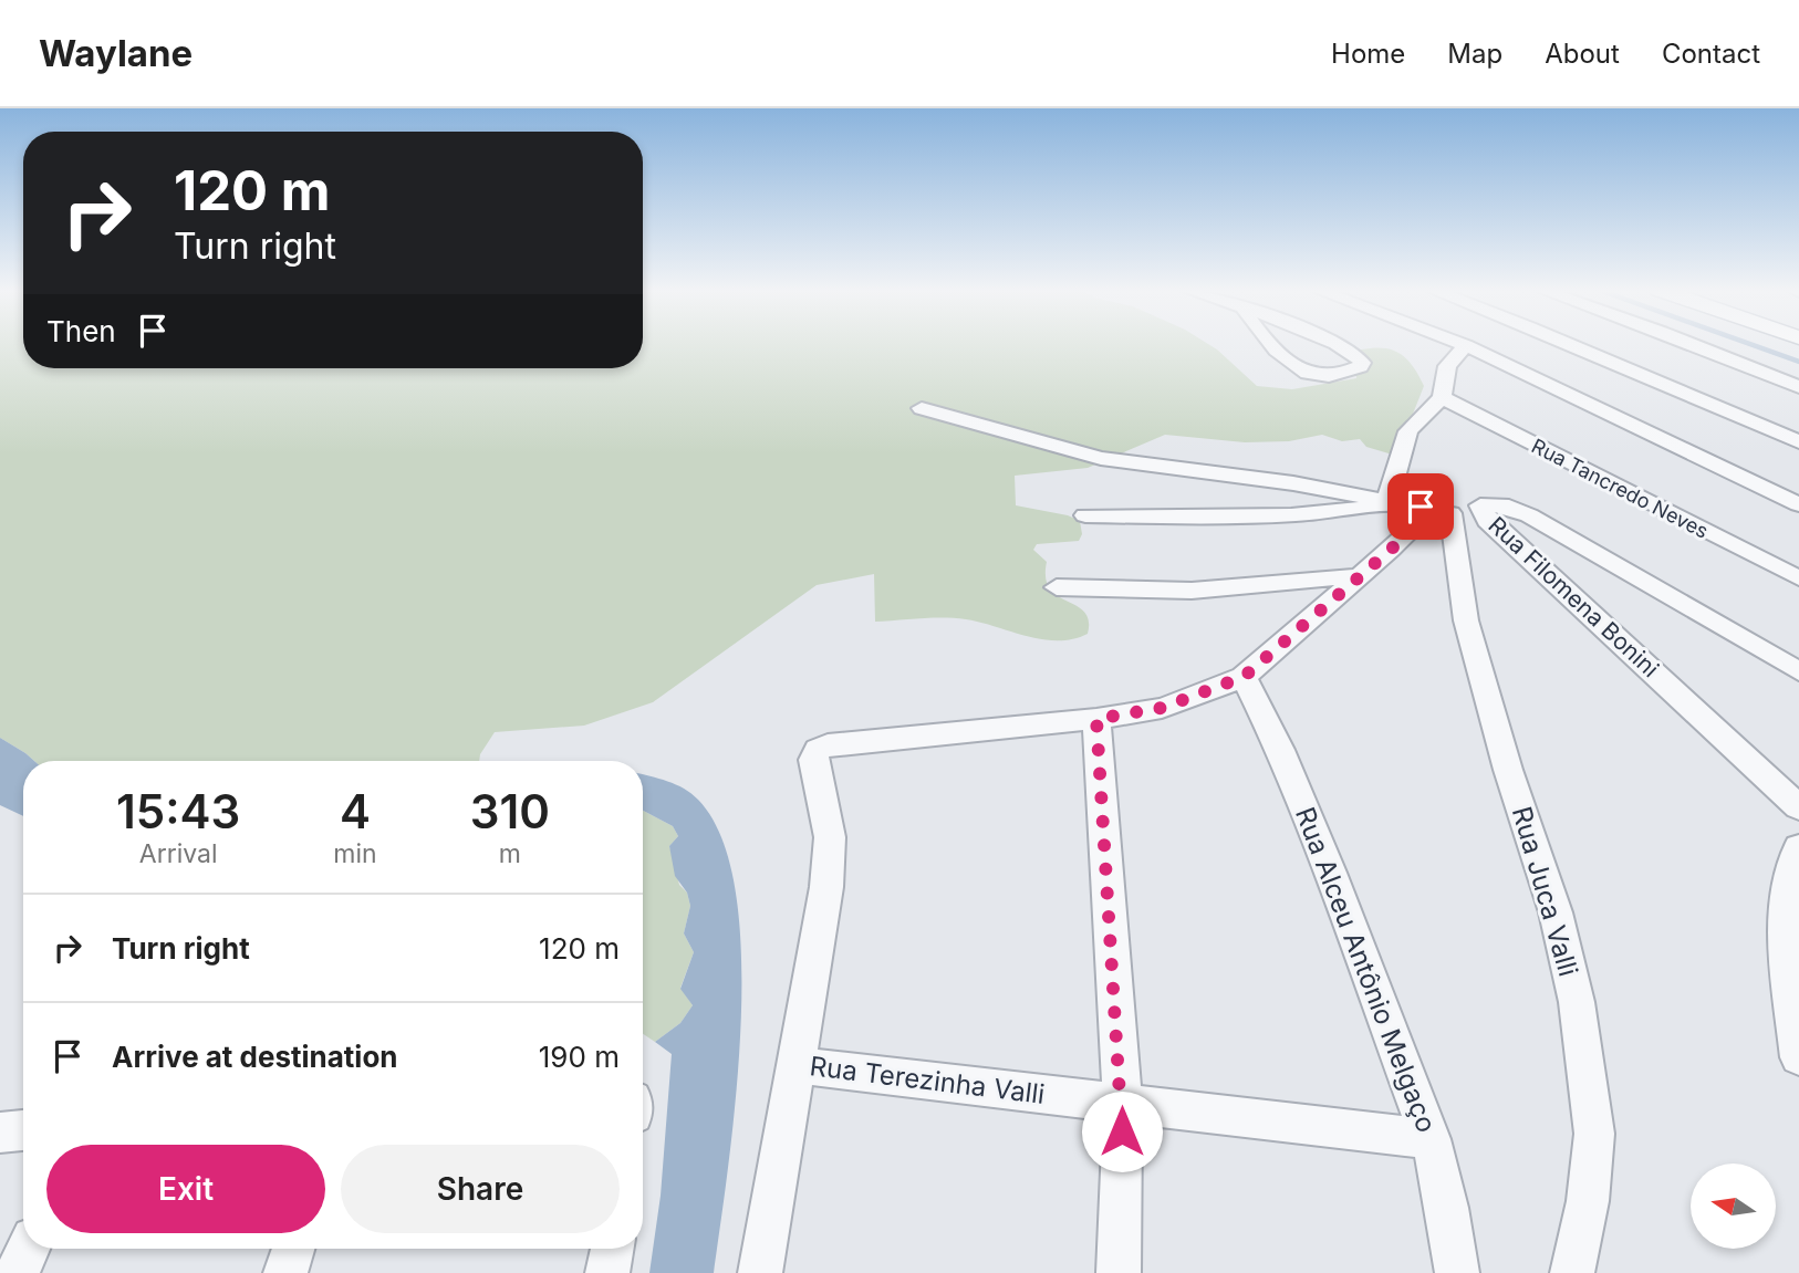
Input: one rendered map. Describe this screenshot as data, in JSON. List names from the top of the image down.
{
  "streets": {
    "street": [
      "Rua Tancredo Neves",
      "Rua Filomena Bonini",
      "Rua Juca Valli",
      "Rua Alceu Antônio Melgaço",
      "Rua Terezinha Valli"
    ]
  },
  "crossings": [
    ["Rua Alceu Antônio Melgaço", "Rua Terezinha Valli"]
  ],
  "north": "left",
  "page": {
    "header": "Waylane",
    "nav": [
      "Home",
      "Map",
      "About",
      "Contact"
    ],
    "turn": ["120 m", "Turn right"],
    "then": "Then",
    "eta": [
      "15:43",
      "Arrival",
      "4",
      "min",
      "310",
      "m"
    ],
    "list": [
      {
        "name": "Turn right",
        "value": "120 m"
      },
      {
        "name": "Arrive at destination",
        "value": "190 m"
      }
    ],
    "buttons": ["Exit", "Share"]
  }
}
